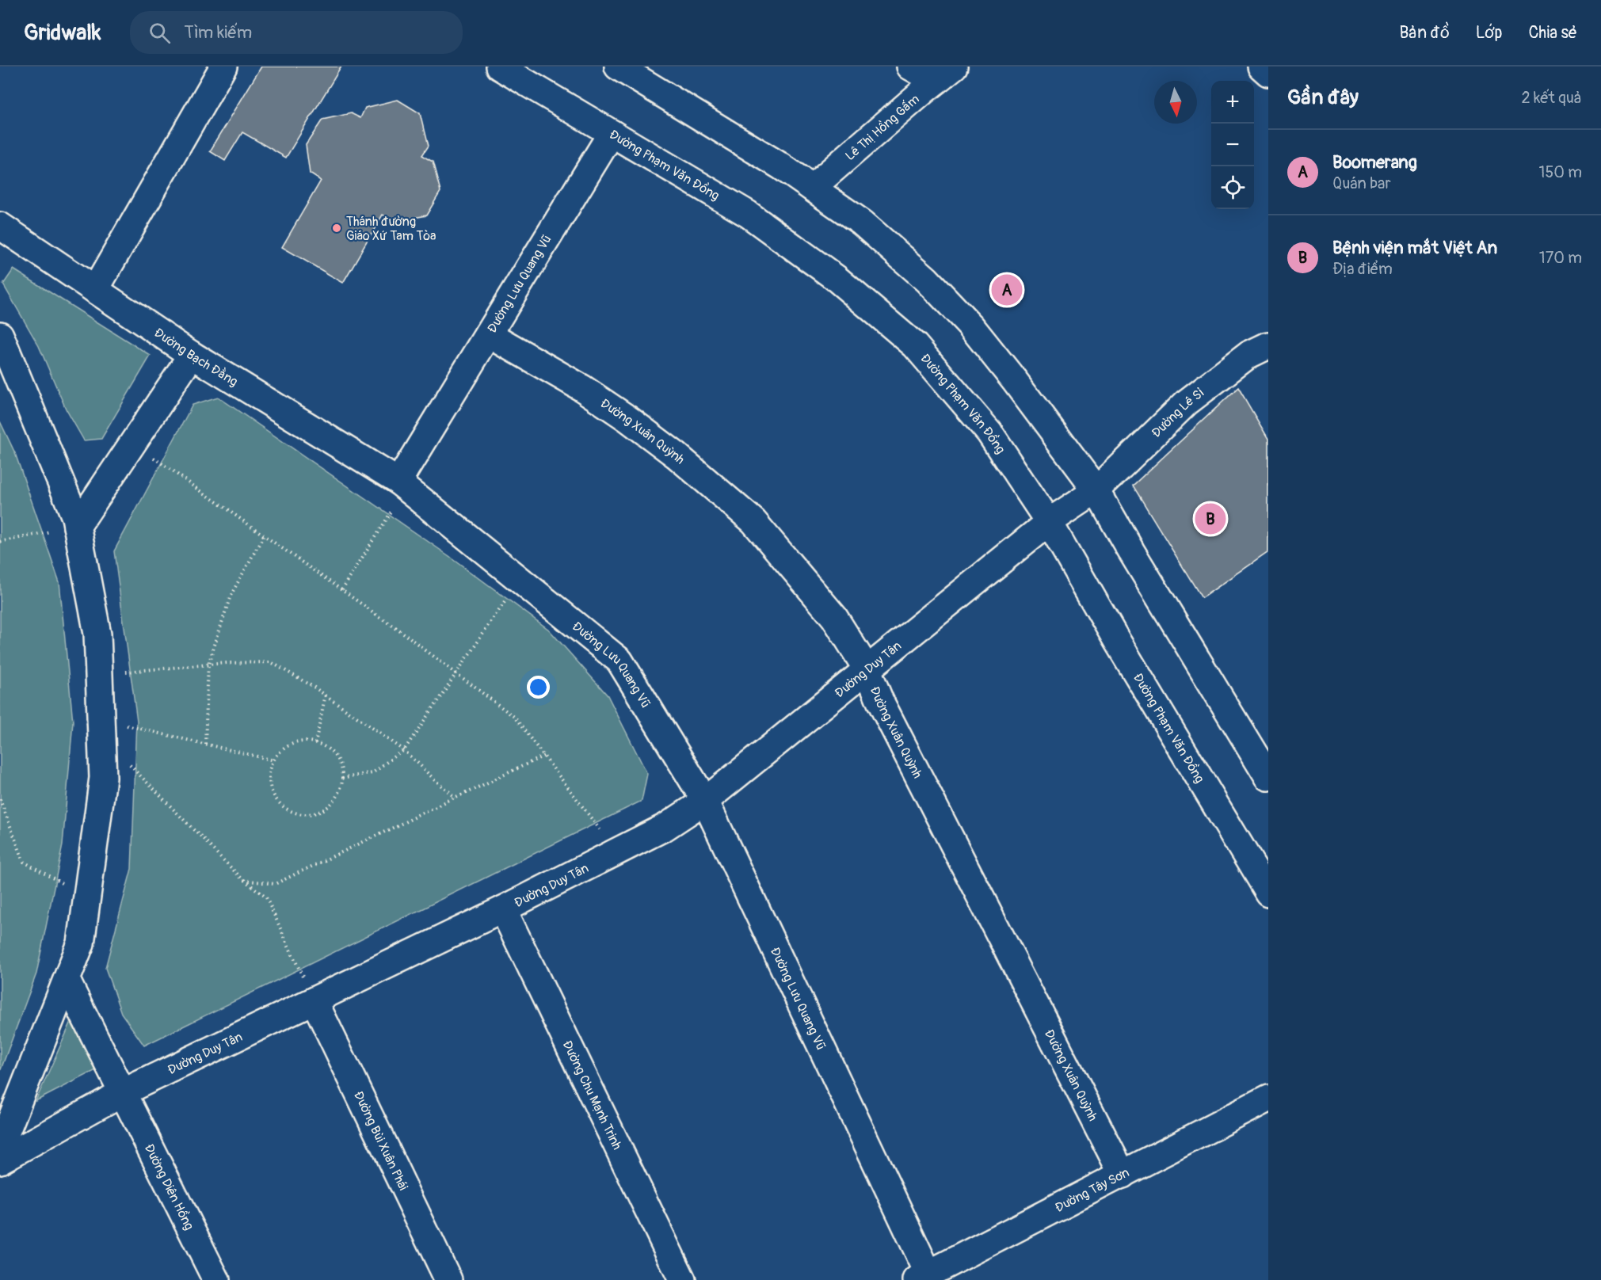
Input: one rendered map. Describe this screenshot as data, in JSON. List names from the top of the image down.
{
  "streets": {
    "street": [
      "Lê Thị Hồng Gấm",
      "Đường Phạm Văn Đồng",
      "Đường Lưu Quang Vũ",
      "Đường Bạch Đằng",
      "Đường Lê Sỉ",
      "Đường Xuân Quỳnh",
      "Đường Duy Tân",
      "Đường Chu Mạnh Trinh",
      "Đường Bùi Xuân Phái",
      "Đường Diên Hồng",
      "Đường Tây Sơn"
    ]
  },
  "crossings": [
    ["Đường Phạm Văn Đồng", "Đường Lưu Quang Vũ"],
    ["Đường Phạm Văn Đồng", "Đường Lê Sỉ"],
    ["Đường Phạm Văn Đồng", "Đường Duy Tân"],
    ["Đường Lưu Quang Vũ", "Đường Bạch Đằng"],
    ["Đường Lưu Quang Vũ", "Đường Xuân Quỳnh"],
    ["Đường Lưu Quang Vũ", "Đường Duy Tân"],
    ["Đường Lưu Quang Vũ", "Đường Tây Sơn"],
    ["Đường Lê Sỉ", "Đường Duy Tân"],
    ["Đường Xuân Quỳnh", "Đường Duy Tân"],
    ["Đường Xuân Quỳnh", "Đường Tây Sơn"],
    ["Đường Duy Tân", "Đường Chu Mạnh Trinh"],
    ["Đường Duy Tân", "Đường Bùi Xuân Phái"],
    ["Đường Duy Tân", "Đường Diên Hồng"]
  ],
  "places": ["Thánh đường Giáo Xứ Tam Tòa"],
  "north": "bottom",
  "page": {
    "header": "Gridwalk",
    "search": "Tìm kiếm",
    "nav": ["Bản đồ", "Lớp", "Chia sẻ"],
    "heading": ["Gần đây", "2 kết quả"],
    "map_buttons": ["+", "−"],
    "list": [
      {
        "mark": "A",
        "name": "Boomerang",
        "note": "Quán bar",
        "value": "150 m"
      },
      {
        "mark": "B",
        "name": "Bệnh viện mắt Việt An",
        "note": "Địa điểm",
        "value": "170 m"
      }
    ],
    "pins": ["A", "B"]
  }
}
